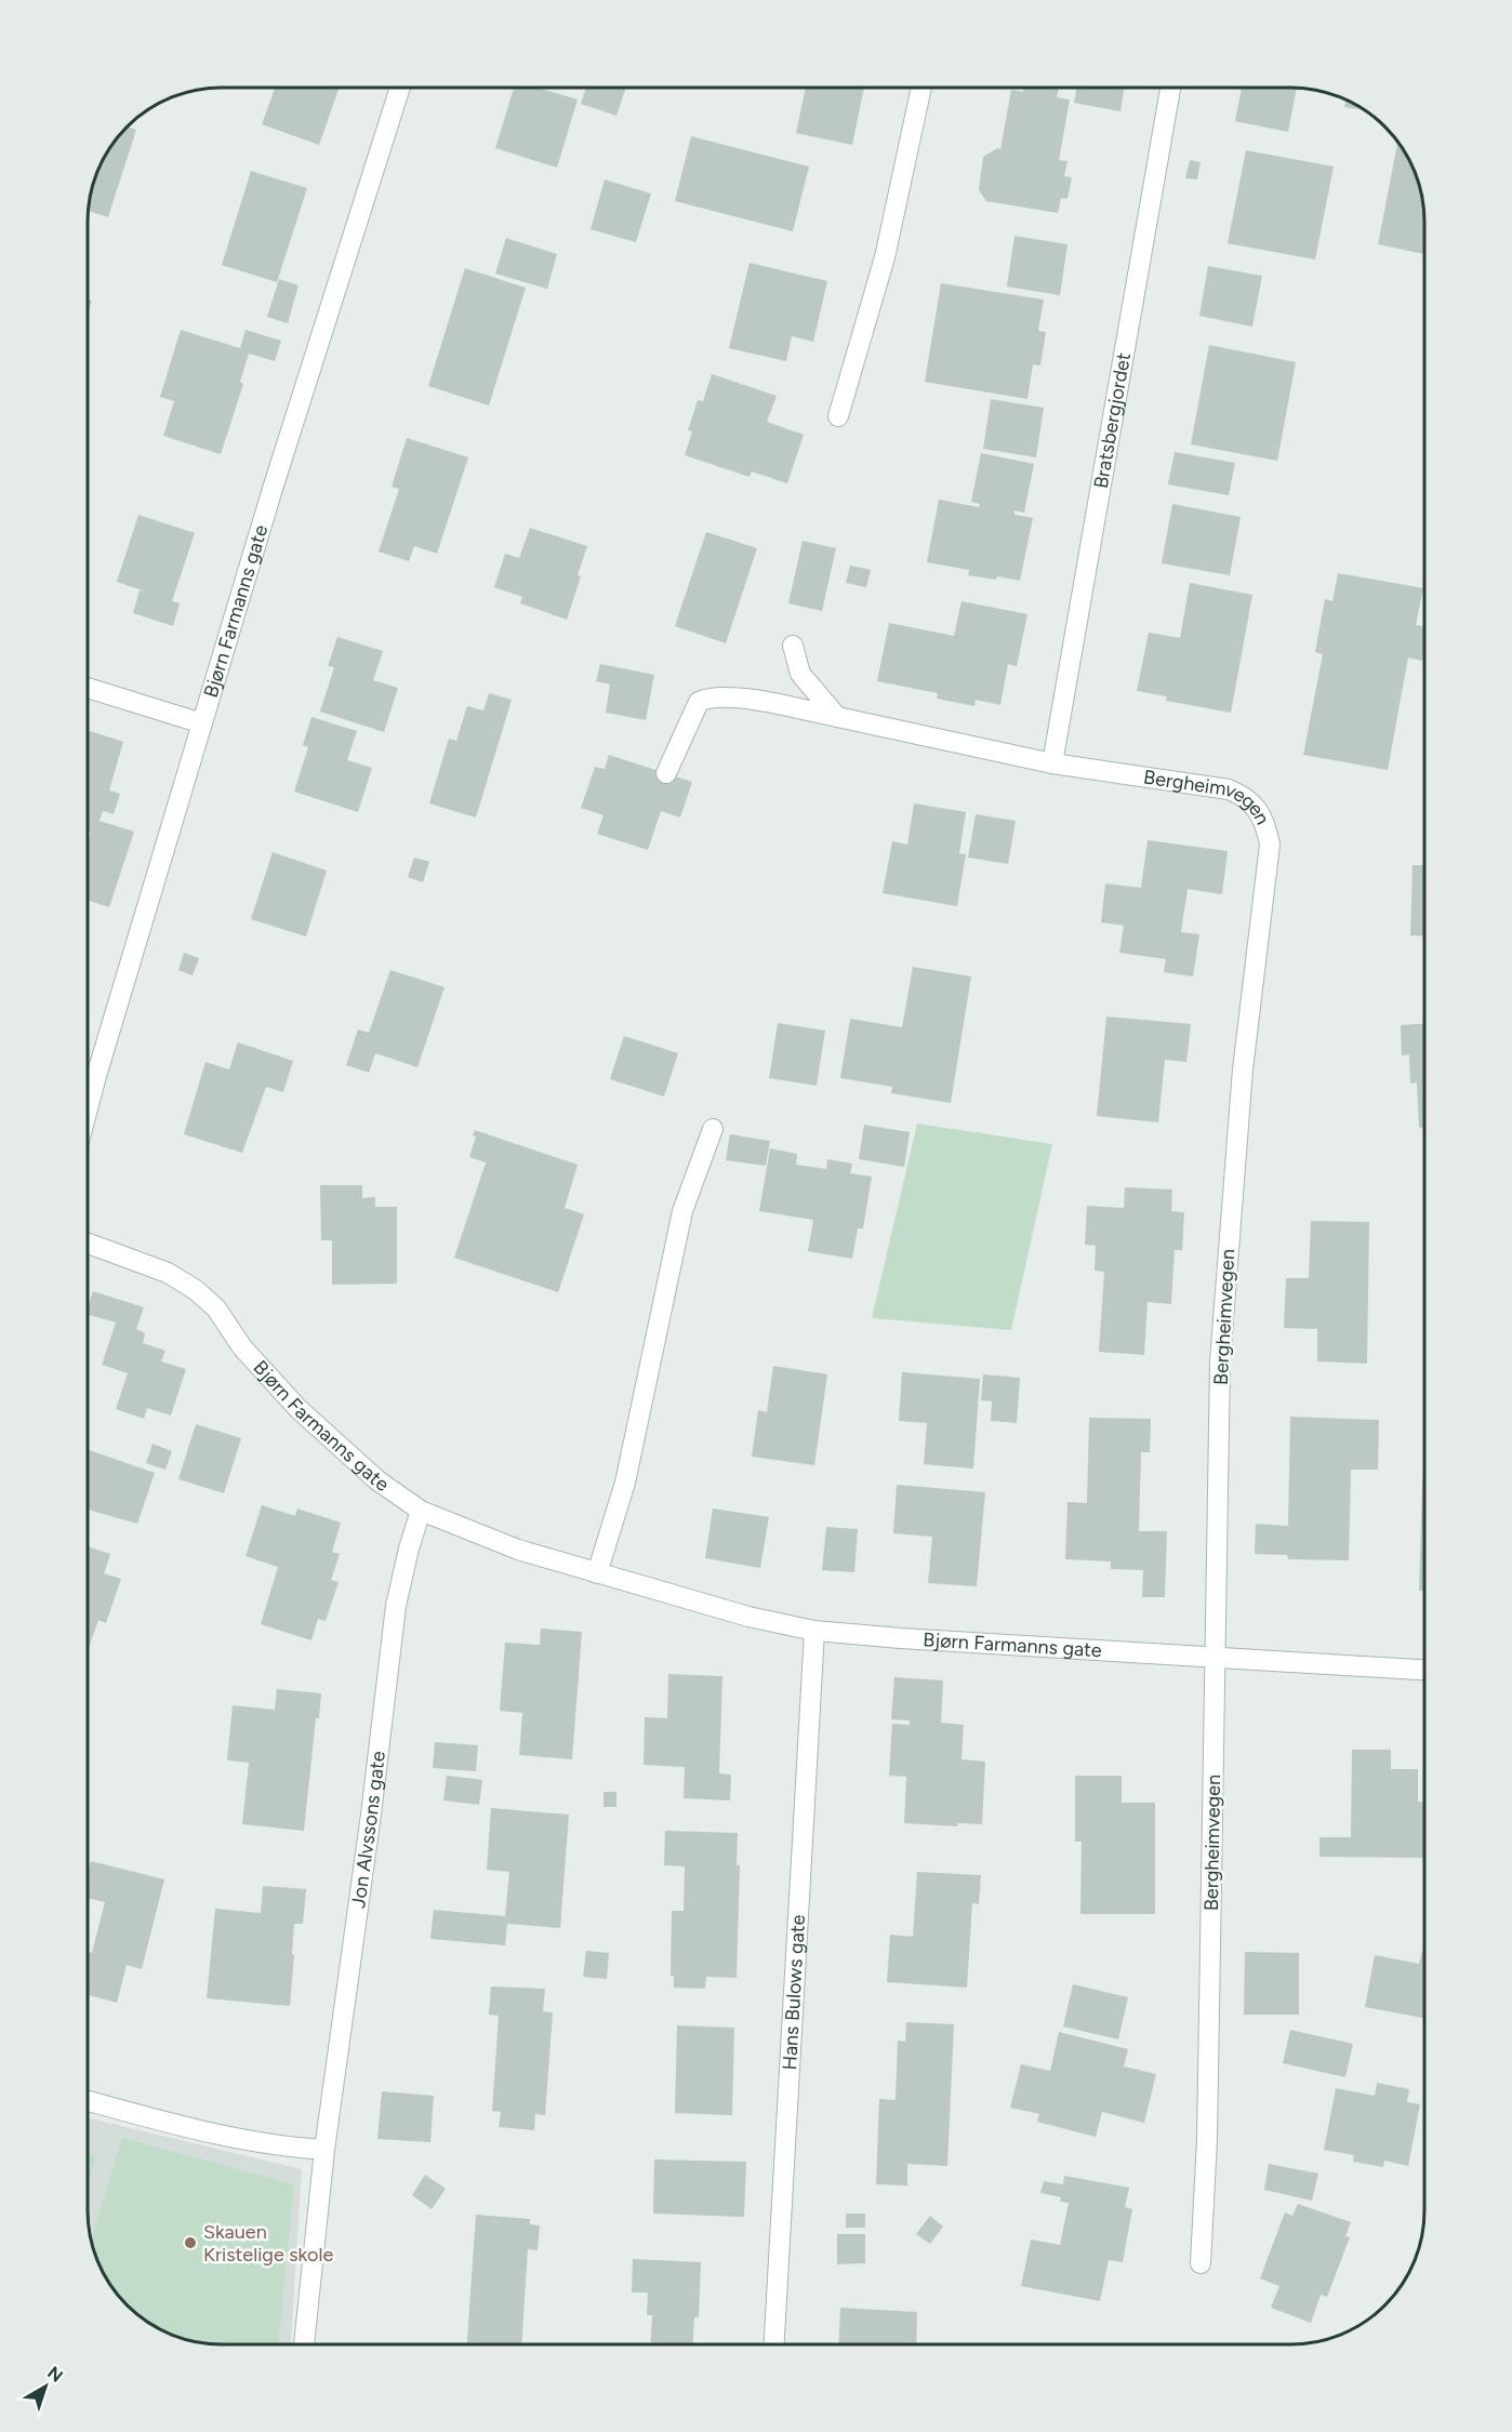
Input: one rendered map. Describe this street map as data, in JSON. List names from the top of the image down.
{
  "streets": {
    "street": [
      "Bratsbergjordet",
      "Bjørn Farmanns gate",
      "Bergheimvegen",
      "Jon Alvssons gate",
      "Hans Bulows gate"
    ]
  },
  "crossings": [
    ["Bratsbergjordet", "Bergheimvegen"],
    ["Bjørn Farmanns gate", "Bergheimvegen"],
    ["Bjørn Farmanns gate", "Jon Alvssons gate"],
    ["Bjørn Farmanns gate", "Hans Bulows gate"]
  ],
  "places": ["Skauen Kristelige skole"],
  "north": "top right"
}
